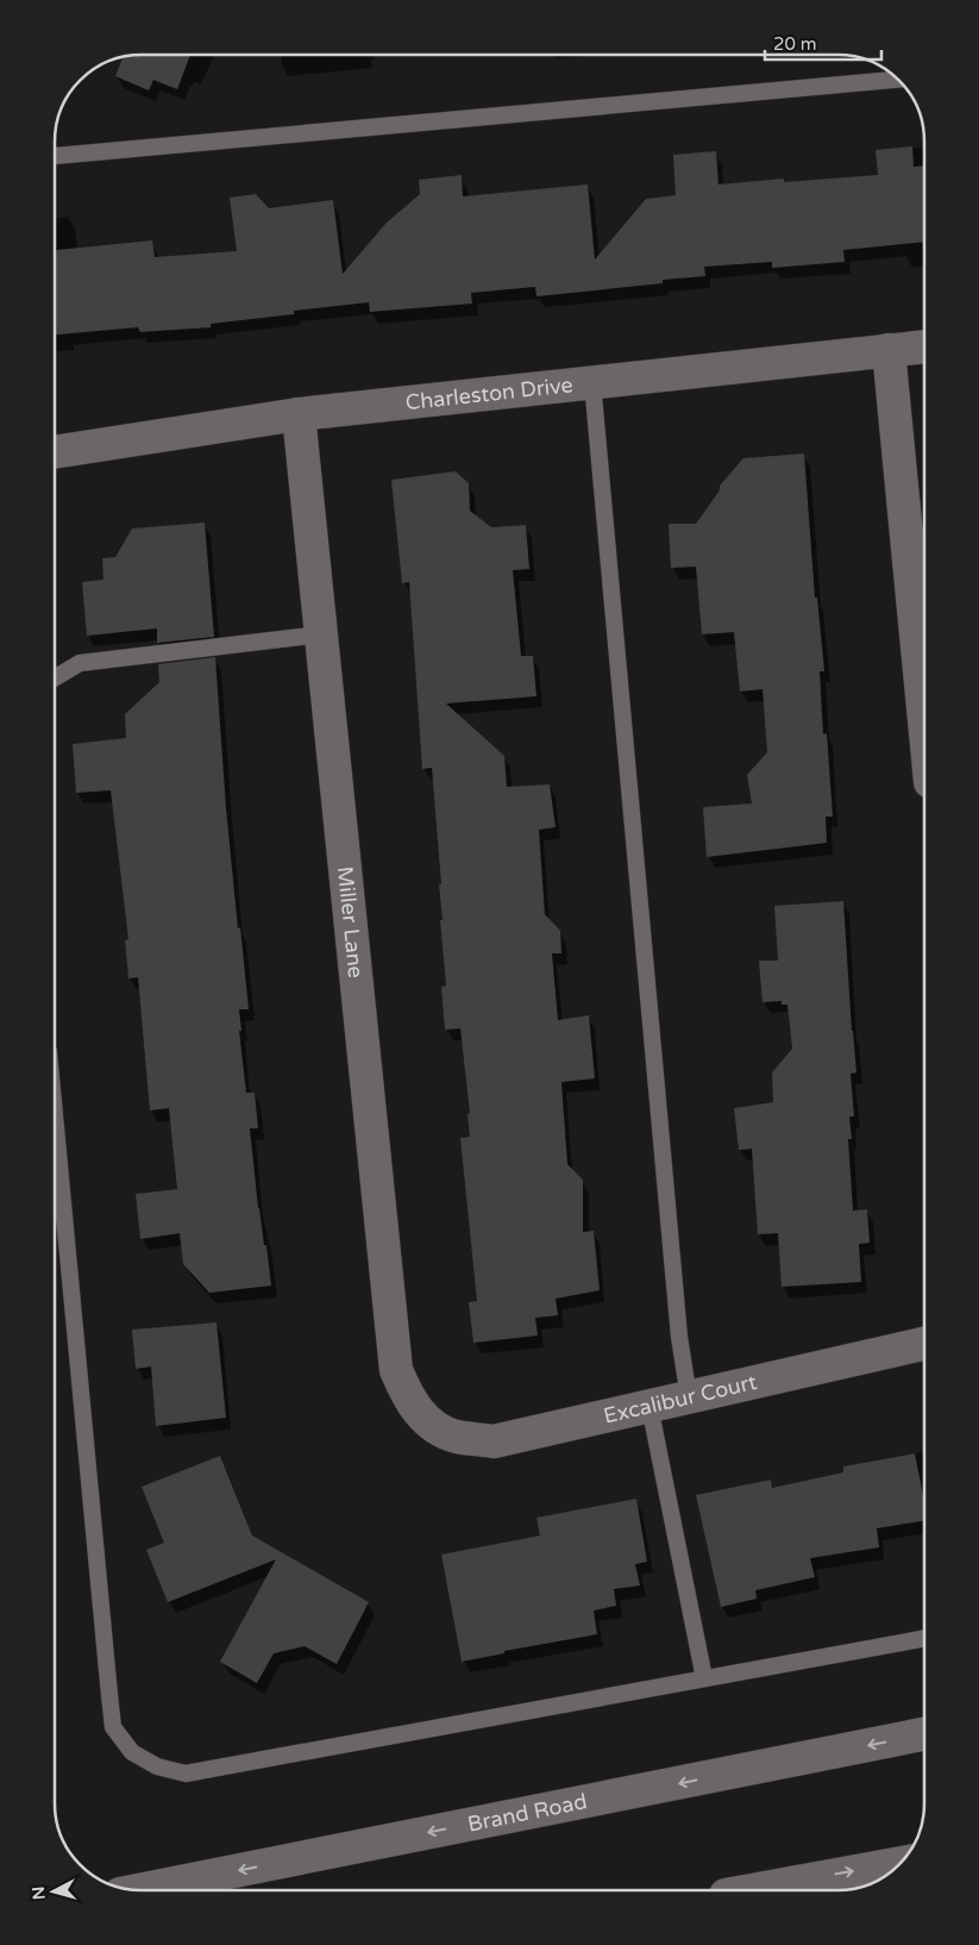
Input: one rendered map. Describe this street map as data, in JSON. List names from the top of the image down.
{
  "streets": {
    "street": [
      "Charleston Drive",
      "Miller Lane",
      "Excalibur Court",
      "Brand Road"
    ]
  },
  "crossings": [
    ["Charleston Drive", "Miller Lane"],
    ["Miller Lane", "Excalibur Court"]
  ],
  "one_way": ["Brand Road"],
  "scale_bar": "20 m",
  "north": "left"
}
